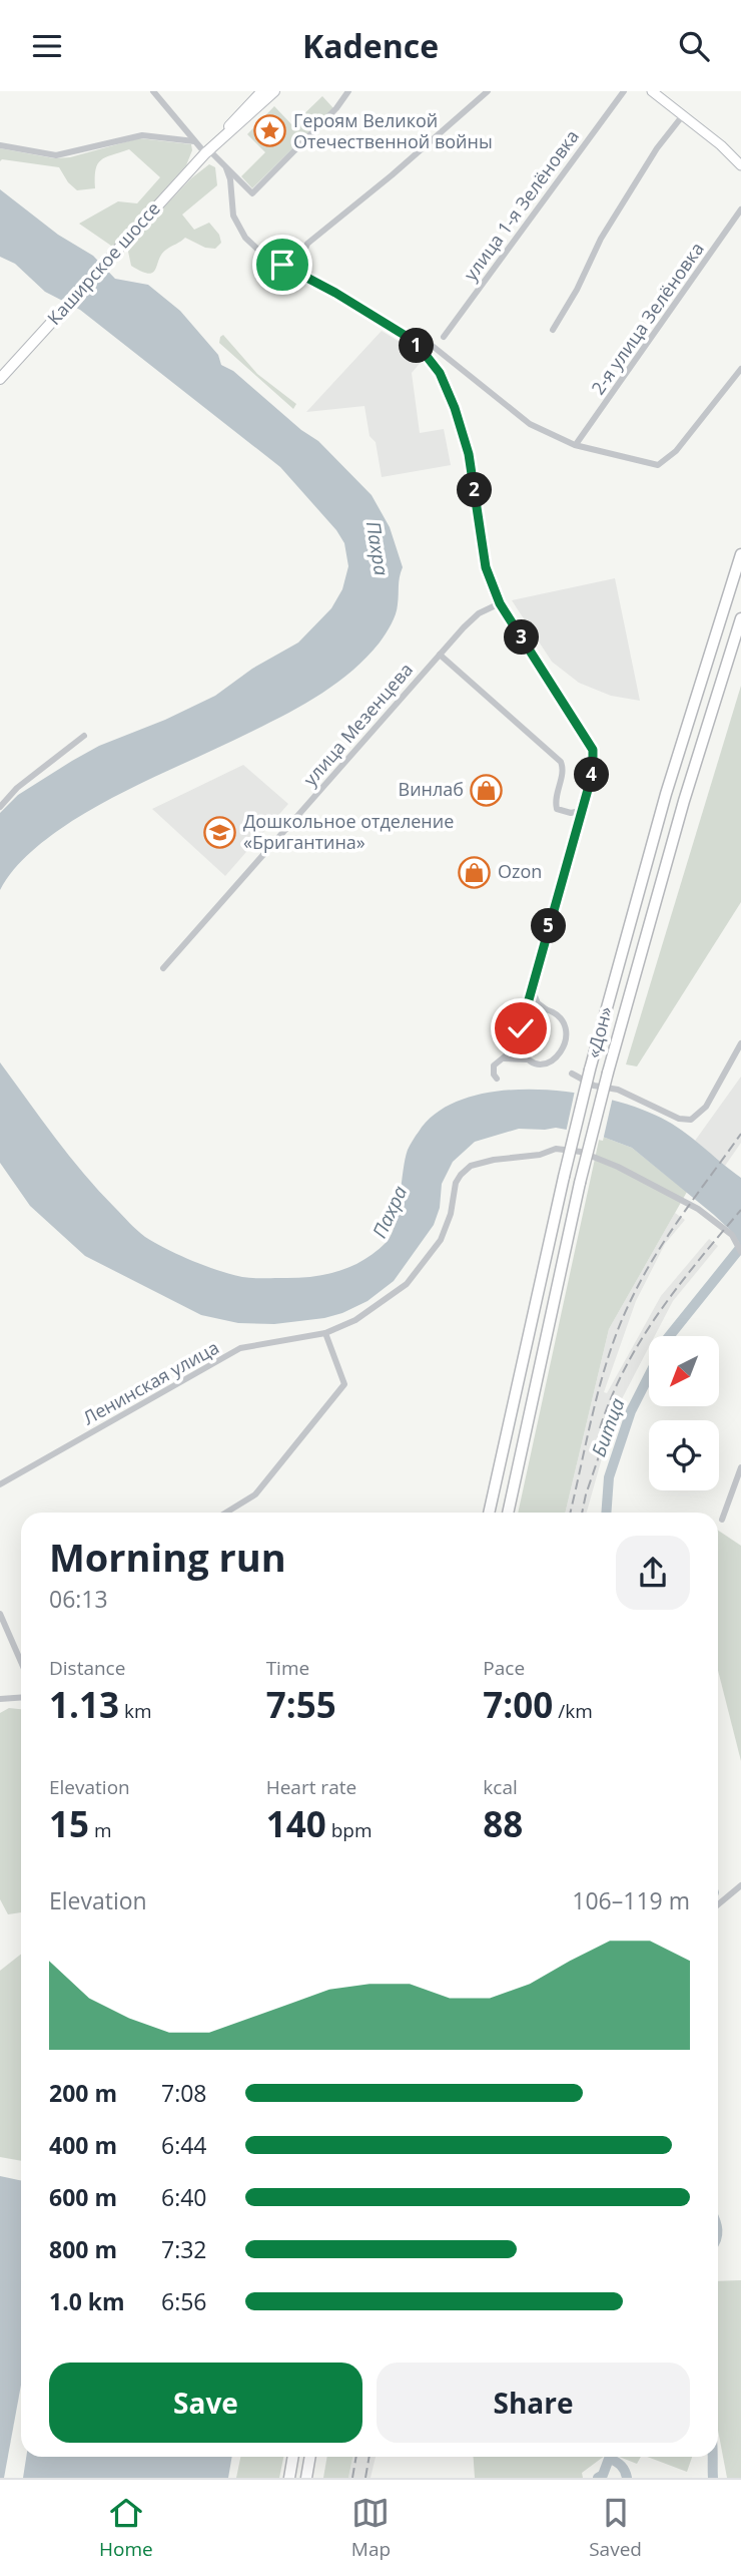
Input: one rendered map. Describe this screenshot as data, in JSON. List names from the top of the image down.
{
  "streets": {
    "highway": ["«Дон»"],
    "main road": ["Каширское шоссе"],
    "street": [
      "улица 1-я Зелёновка",
      "2-я улица Зелёновка",
      "улица Мезенцева",
      "Ленинская улица"
    ]
  },
  "water": ["Пахра", "Битца"],
  "places": {
    "place": ["Героям Великой Отечественной войны"],
    "shop": ["Винлаб", "Ozon"],
    "school or university": ["Дошкольное отделение «Бригантина»"]
  },
  "north": "bottom left",
  "page": {
    "header": "Kadence",
    "pins": [
      "1",
      "2",
      "3",
      "4",
      "5"
    ],
    "heading": ["Morning run", "06:13"],
    "stats": [
      ["Distance", "1.13 km"],
      ["Time", "7:55"],
      ["Pace", "7:00 /km"],
      ["Elevation", "15 m"],
      ["Heart rate", "140 bpm"],
      ["kcal", "88"]
    ],
    "chart": ["Elevation", "106–119 m"],
    "list": [
      {
        "name": "200 m",
        "note": "7:08"
      },
      {
        "name": "400 m",
        "note": "6:44"
      },
      {
        "name": "600 m",
        "note": "6:40"
      },
      {
        "name": "800 m",
        "note": "7:32"
      },
      {
        "name": "1.0 km",
        "note": "6:56"
      }
    ],
    "buttons": ["Save", "Share"],
    "tabs": ["Home", "Map", "Saved"]
  }
}
